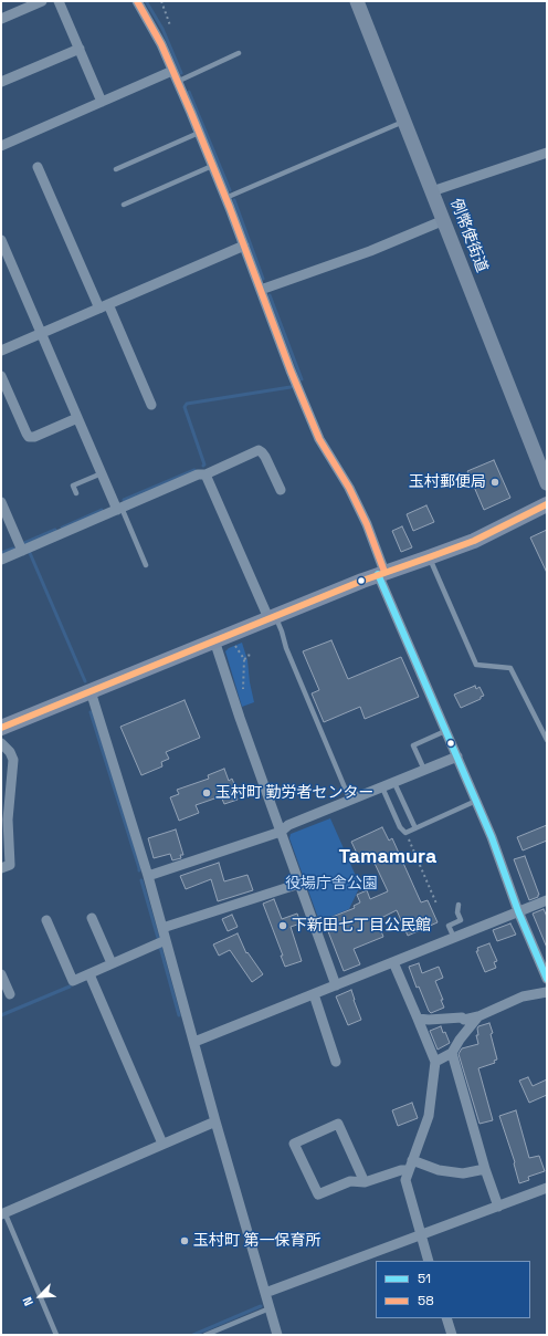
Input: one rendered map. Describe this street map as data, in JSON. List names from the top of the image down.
{
  "streets": {
    "main road": ["例幣使街道"]
  },
  "districts": ["Tamamura"],
  "parks": ["役場庁舎公園"],
  "places": [
    "玉村郵便局",
    "玉村町 勤労者センター",
    "下新田七丁目公民館",
    "玉村町 第一保育所"
  ],
  "lines": ["transit line 58", "transit line 51"],
  "legend": ["51", "58"],
  "north": "bottom left"
}
